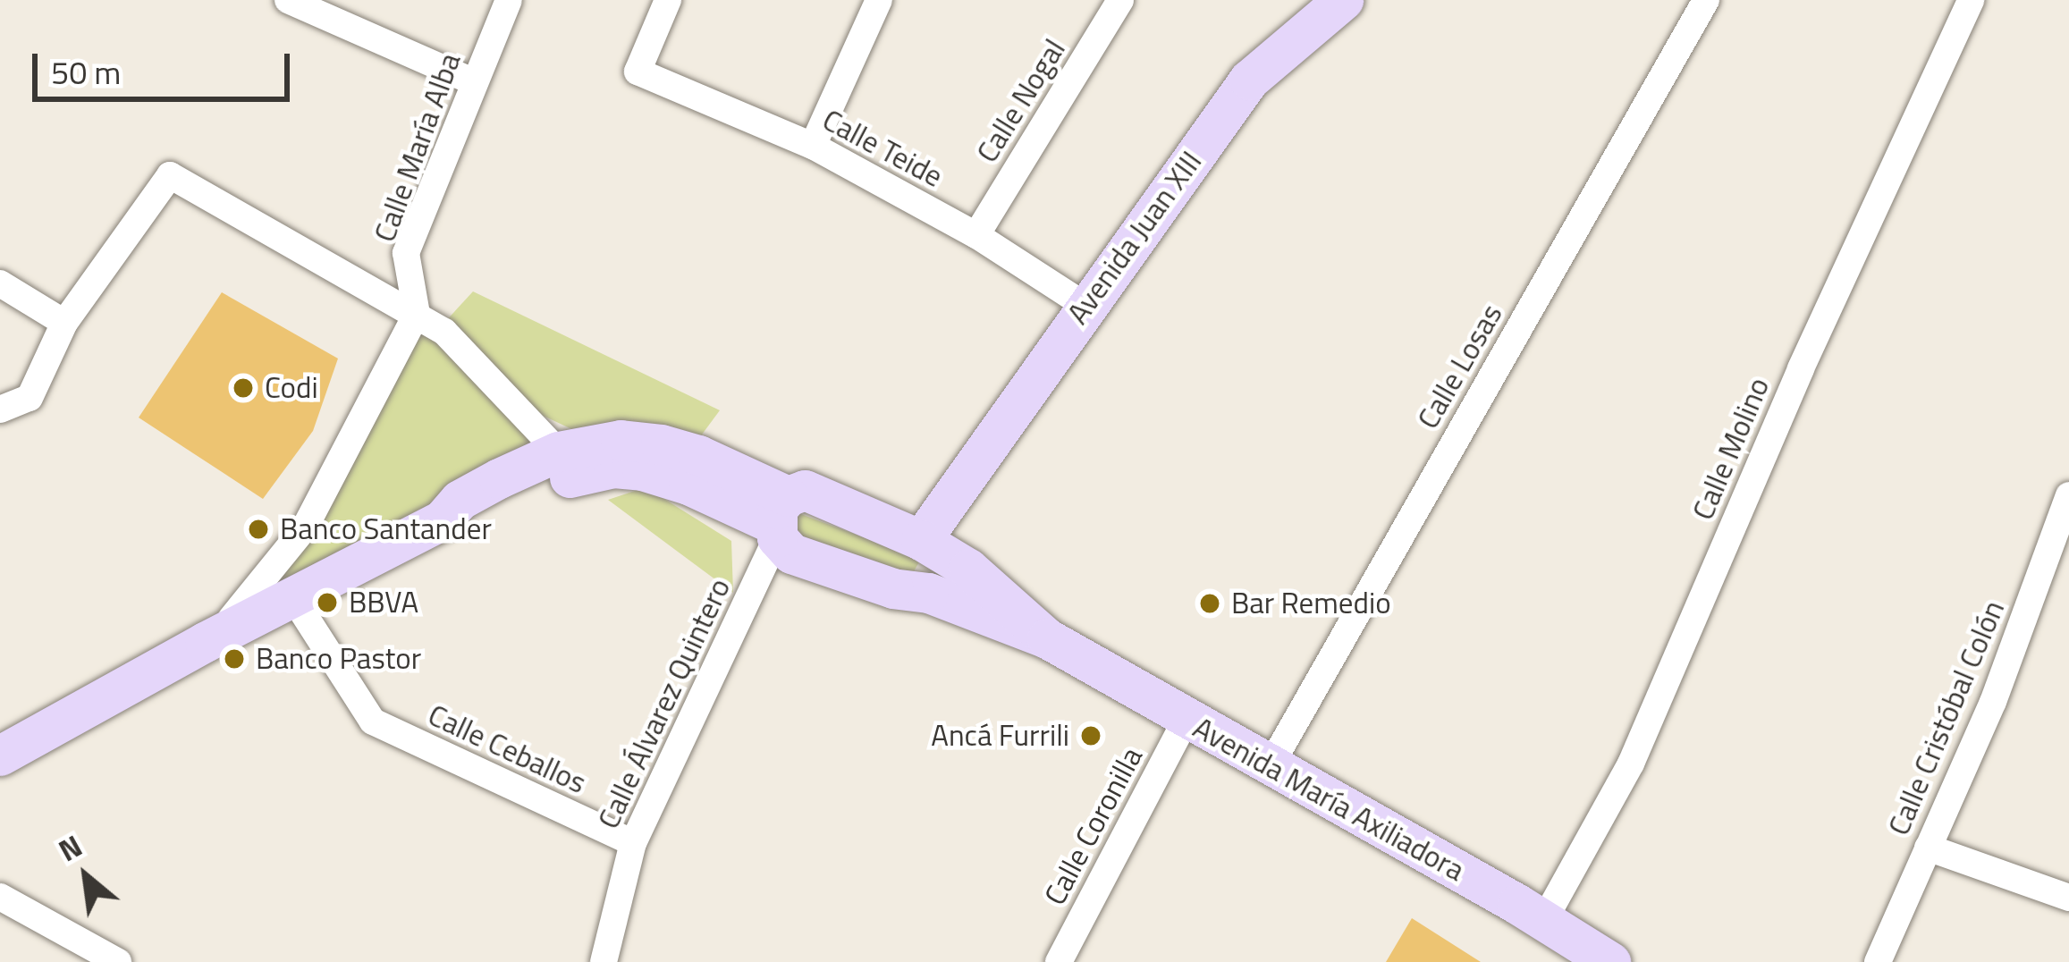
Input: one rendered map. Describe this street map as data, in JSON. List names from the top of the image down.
{
  "streets": {
    "street": [
      "Calle Nogal",
      "Calle María Alba",
      "Calle Teide",
      "Avenida Juan XIII",
      "Calle Losas",
      "Calle Molino",
      "Calle Álvarez Quintero",
      "Calle Cristóbal Colón",
      "Calle Ceballos",
      "Avenida María Axiliadora",
      "Calle Coronilla"
    ]
  },
  "crossings": [
    ["Calle Nogal", "Calle Teide"],
    ["Calle Teide", "Avenida Juan XIII"],
    ["Avenida Juan XIII", "Avenida María Axiliadora"],
    ["Calle Losas", "Avenida María Axiliadora"],
    ["Calle Molino", "Avenida María Axiliadora"],
    ["Calle Álvarez Quintero", "Calle Ceballos"],
    ["Avenida María Axiliadora", "Calle Coronilla"]
  ],
  "places": [
    "Codi",
    "Banco Santander",
    "BBVA",
    "Bar Remedio",
    "Banco Pastor",
    "Ancá Furrili"
  ],
  "scale_bar": "50 m",
  "north": "top left"
}
